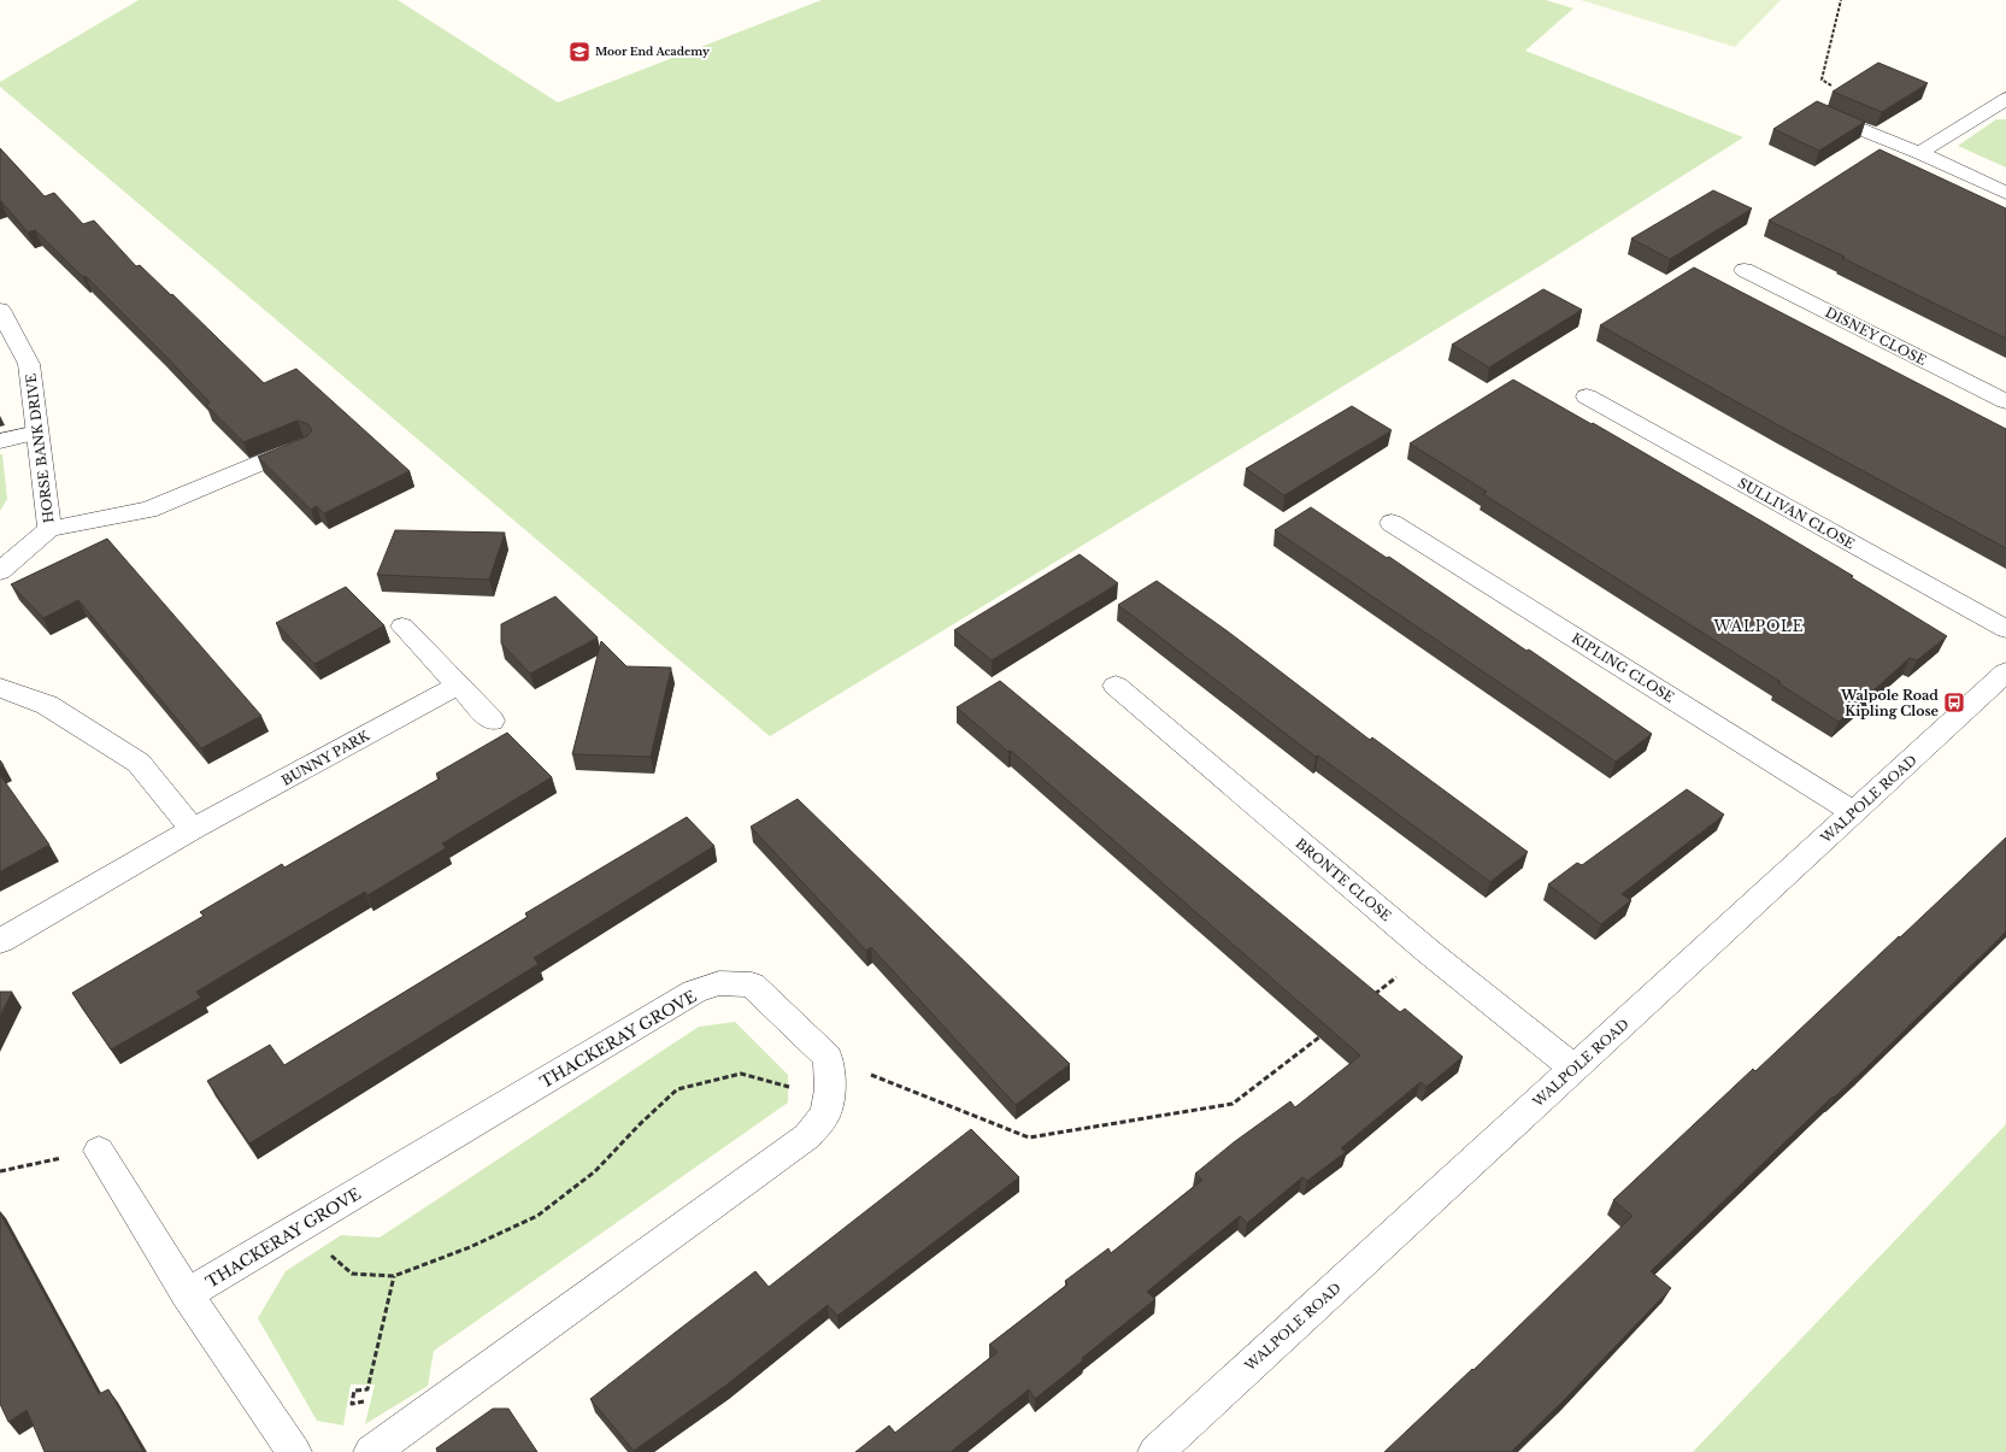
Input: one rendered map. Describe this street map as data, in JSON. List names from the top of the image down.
{
  "streets": {
    "street": [
      "DISNEY CLOSE",
      "HORSE BANK DRIVE",
      "SULLIVAN CLOSE",
      "KIPLING CLOSE",
      "BUNNY PARK",
      "WALPOLE ROAD",
      "BRONTE CLOSE",
      "THACKERAY GROVE"
    ]
  },
  "crossings": [
    ["KIPLING CLOSE", "WALPOLE ROAD"],
    ["WALPOLE ROAD", "BRONTE CLOSE"]
  ],
  "districts": ["WALPOLE"],
  "places": {
    "school or university": ["Moor End Academy"],
    "bus stop": ["Walpole Road Kipling Close"]
  }
}
